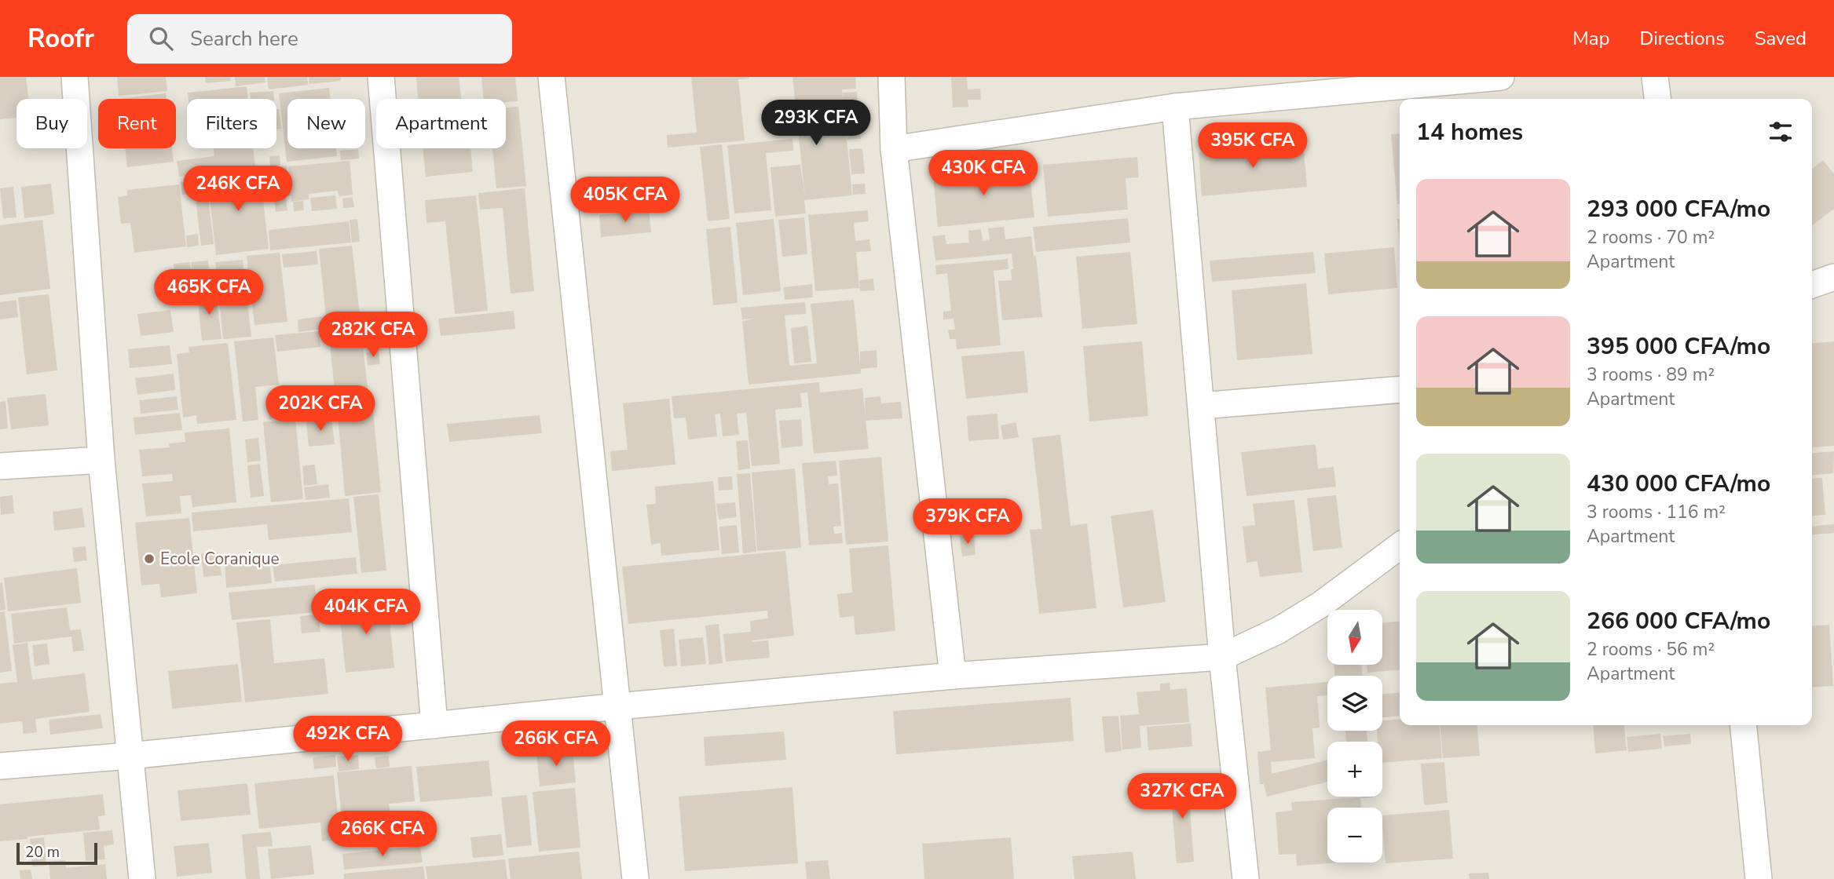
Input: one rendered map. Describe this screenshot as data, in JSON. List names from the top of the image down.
{
  "places": ["Ecole Coranique"],
  "scale_bar": "20 m",
  "north": "bottom",
  "page": {
    "header": "Roofr",
    "search": "Search here",
    "nav": ["Map", "Directions", "Saved"],
    "chip": [
      "Buy",
      "Rent",
      "Filters",
      "New",
      "Apartment"
    ],
    "heading": "14 homes",
    "price": [
      "293K CFA",
      "395K CFA",
      "430K CFA",
      "246K CFA",
      "405K CFA",
      "465K CFA",
      "282K CFA",
      "202K CFA",
      "379K CFA",
      "404K CFA",
      "492K CFA",
      "266K CFA",
      "327K CFA",
      "266K CFA"
    ],
    "list": [
      {
        "name": "293 000 CFA/mo",
        "note": "2 rooms · 70 m² · Apartment"
      },
      {
        "name": "395 000 CFA/mo",
        "note": "3 rooms · 89 m² · Apartment"
      },
      {
        "name": "430 000 CFA/mo",
        "note": "3 rooms · 116 m² · Apartment"
      },
      {
        "name": "266 000 CFA/mo",
        "note": "2 rooms · 56 m² · Apartment"
      }
    ],
    "map_buttons": ["+", "−"],
    "scale": "20 m"
  }
}
